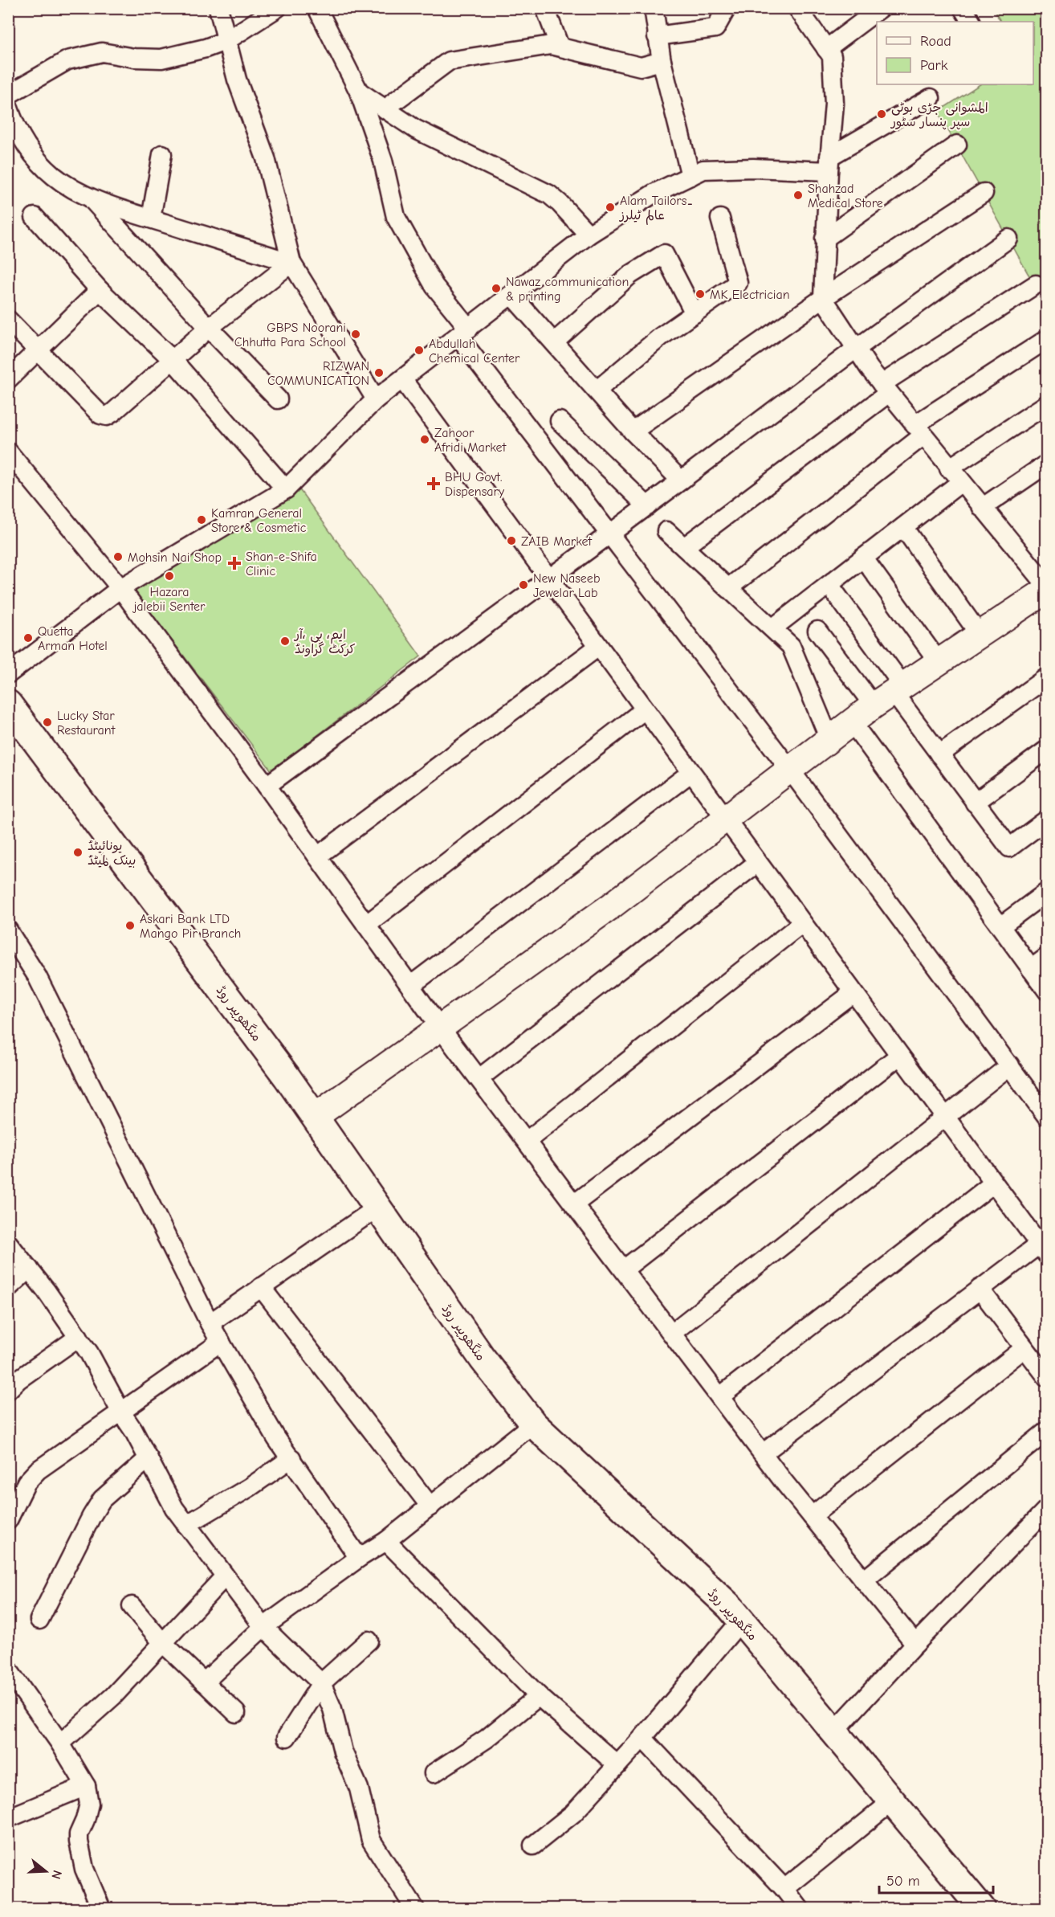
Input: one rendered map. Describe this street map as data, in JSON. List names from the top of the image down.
{
  "streets": {
    "main road": ["منگھوپیر روڈ"]
  },
  "places": {
    "other": [
      "المشوانی جڑی بوٹی سپر پنسار سٹور",
      "Shahzad Medical Store",
      "Alam Tailors۔ عالم ٹیلرز",
      "Nawaz communication & printing",
      "MK Electrician",
      "GBPS Noorani Chhutta Para School",
      "Abdullah Chemical Center",
      "RIZWAN COMMUNICATION",
      "Zahoor Afridi Market",
      "Kamran General Store & Cosmetic",
      "ZAIB Market",
      "Mohsin Nai Shop",
      "Hazara jalebii Senter",
      "New Naseeb Jewelar Lab",
      "Quetta Arman Hotel",
      "ایم، پی ،آر کرکٹ گراونڈ",
      "Lucky Star Restaurant",
      "یونائیٹڈ بینک لمیٹڈ",
      "Askari Bank LTD Mango Pir Branch"
    ],
    "health": ["BHU Govt. Dispensary", "Shan-e-Shifa Clinic"]
  },
  "legend": ["Road", "Park"],
  "scale_bar": "50 m",
  "north": "right"
}
